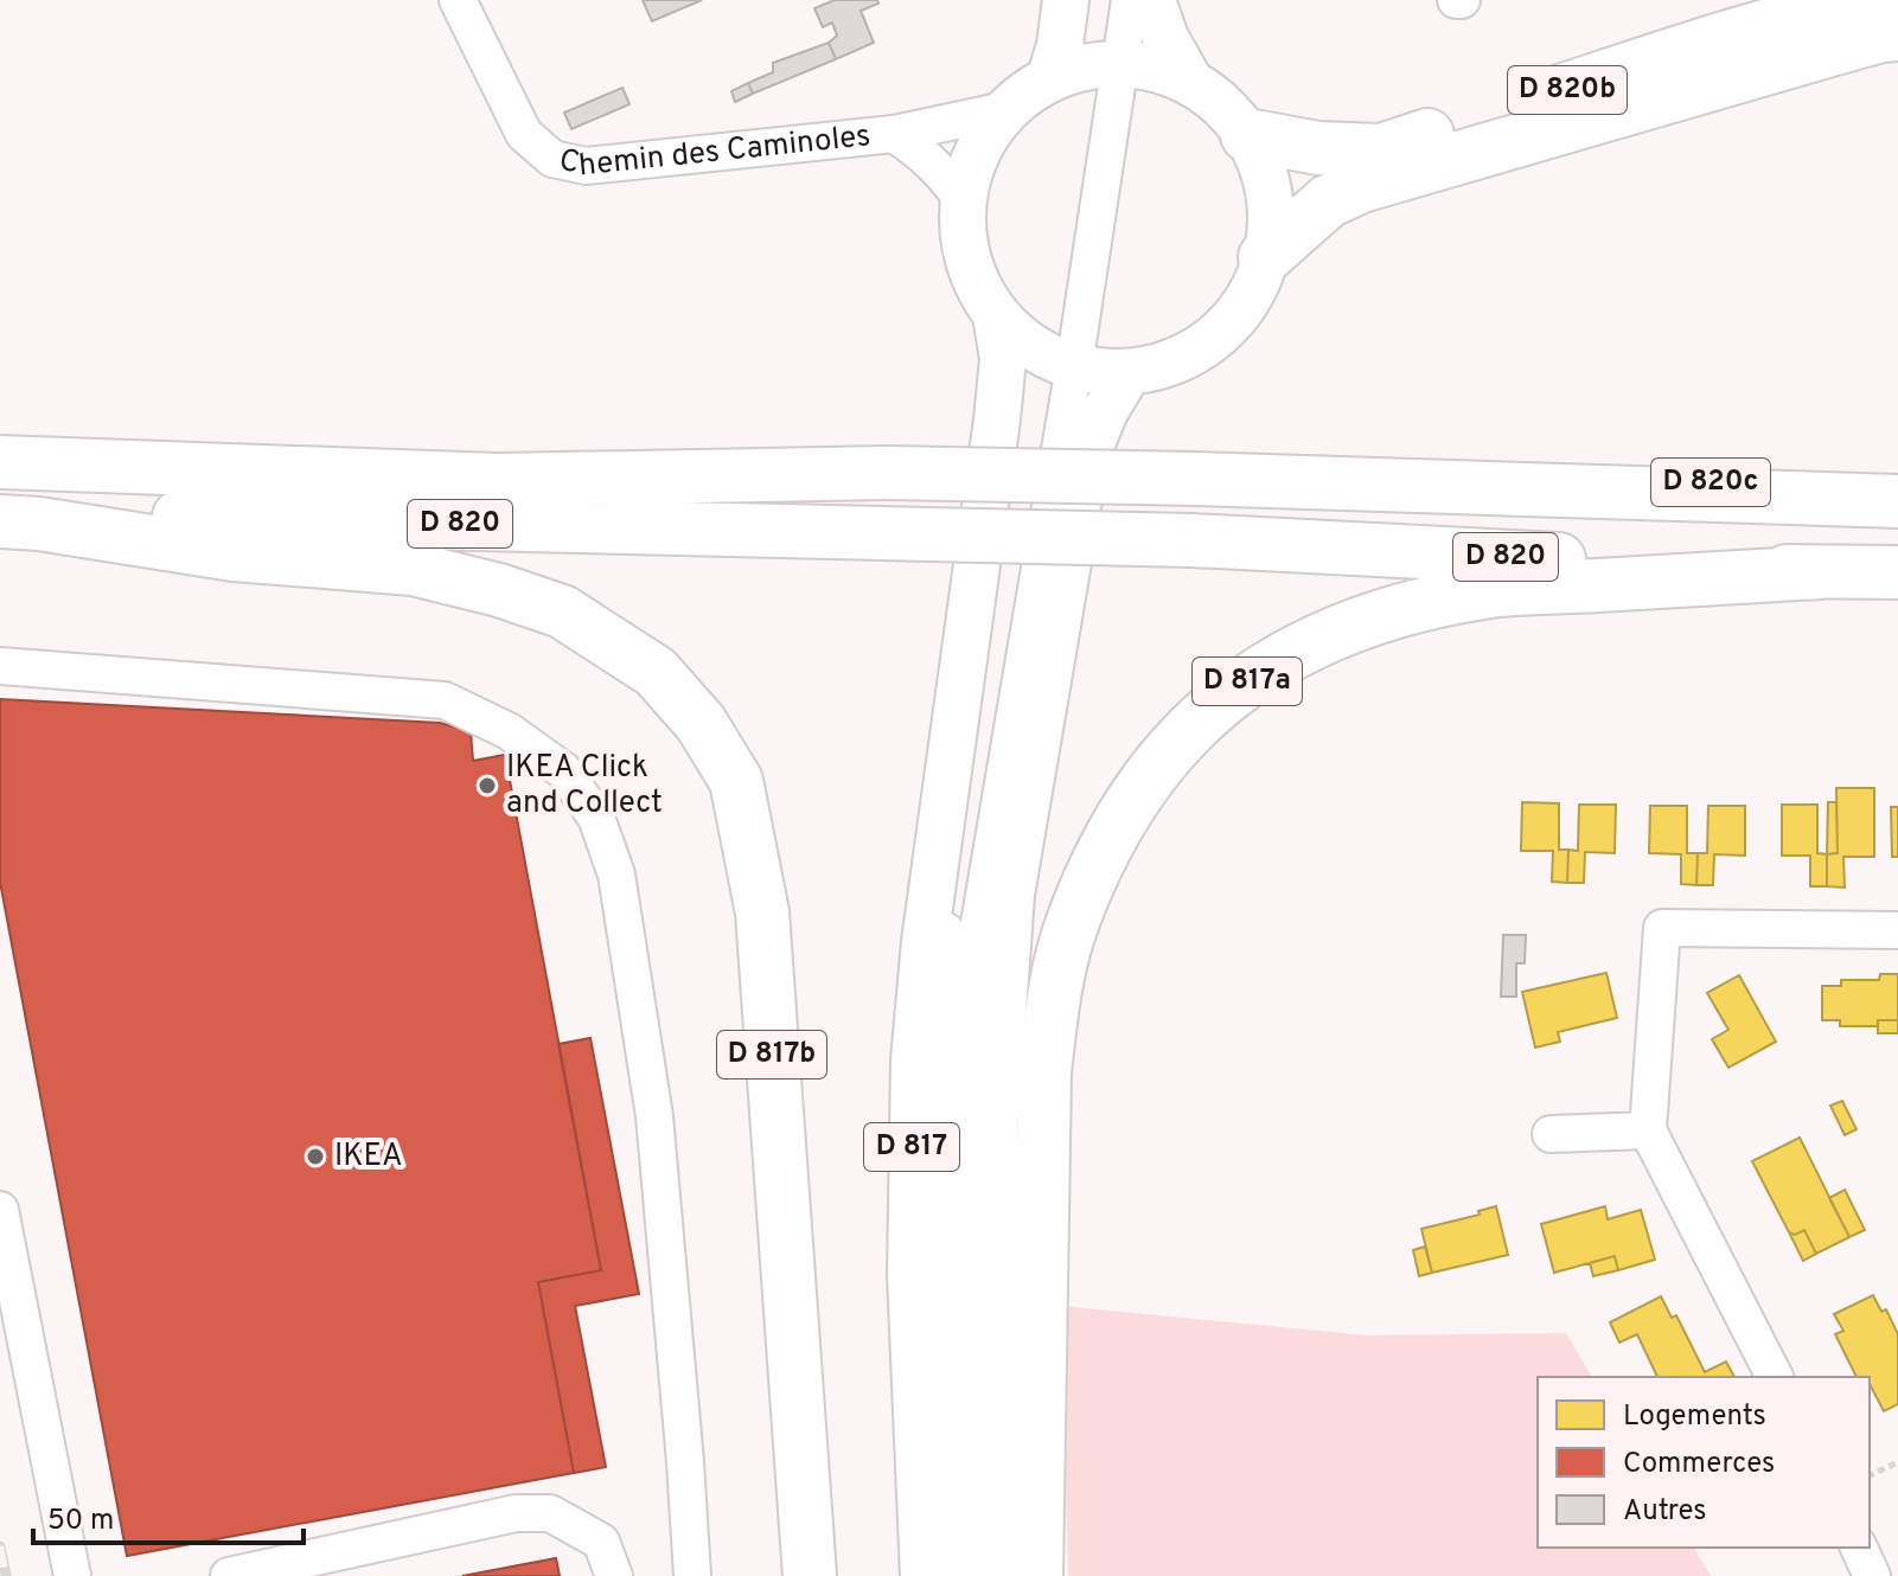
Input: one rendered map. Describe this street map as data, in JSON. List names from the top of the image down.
{
  "streets": {
    "highway": [
      "D 820b",
      "D 820c",
      "D 820",
      "D 817a",
      "D 817b"
    ],
    "main road": ["D 817"],
    "street": ["Chemin des Caminoles"]
  },
  "crossings": [
    ["D 820c", "D 820"],
    ["D 820", "D 817a"],
    ["D 820", "D 817b"]
  ],
  "places": ["IKEA Click and Collect", "IKEA"],
  "legend": ["Logements", "Commerces", "Autres"],
  "scale_bar": "50 m"
}
